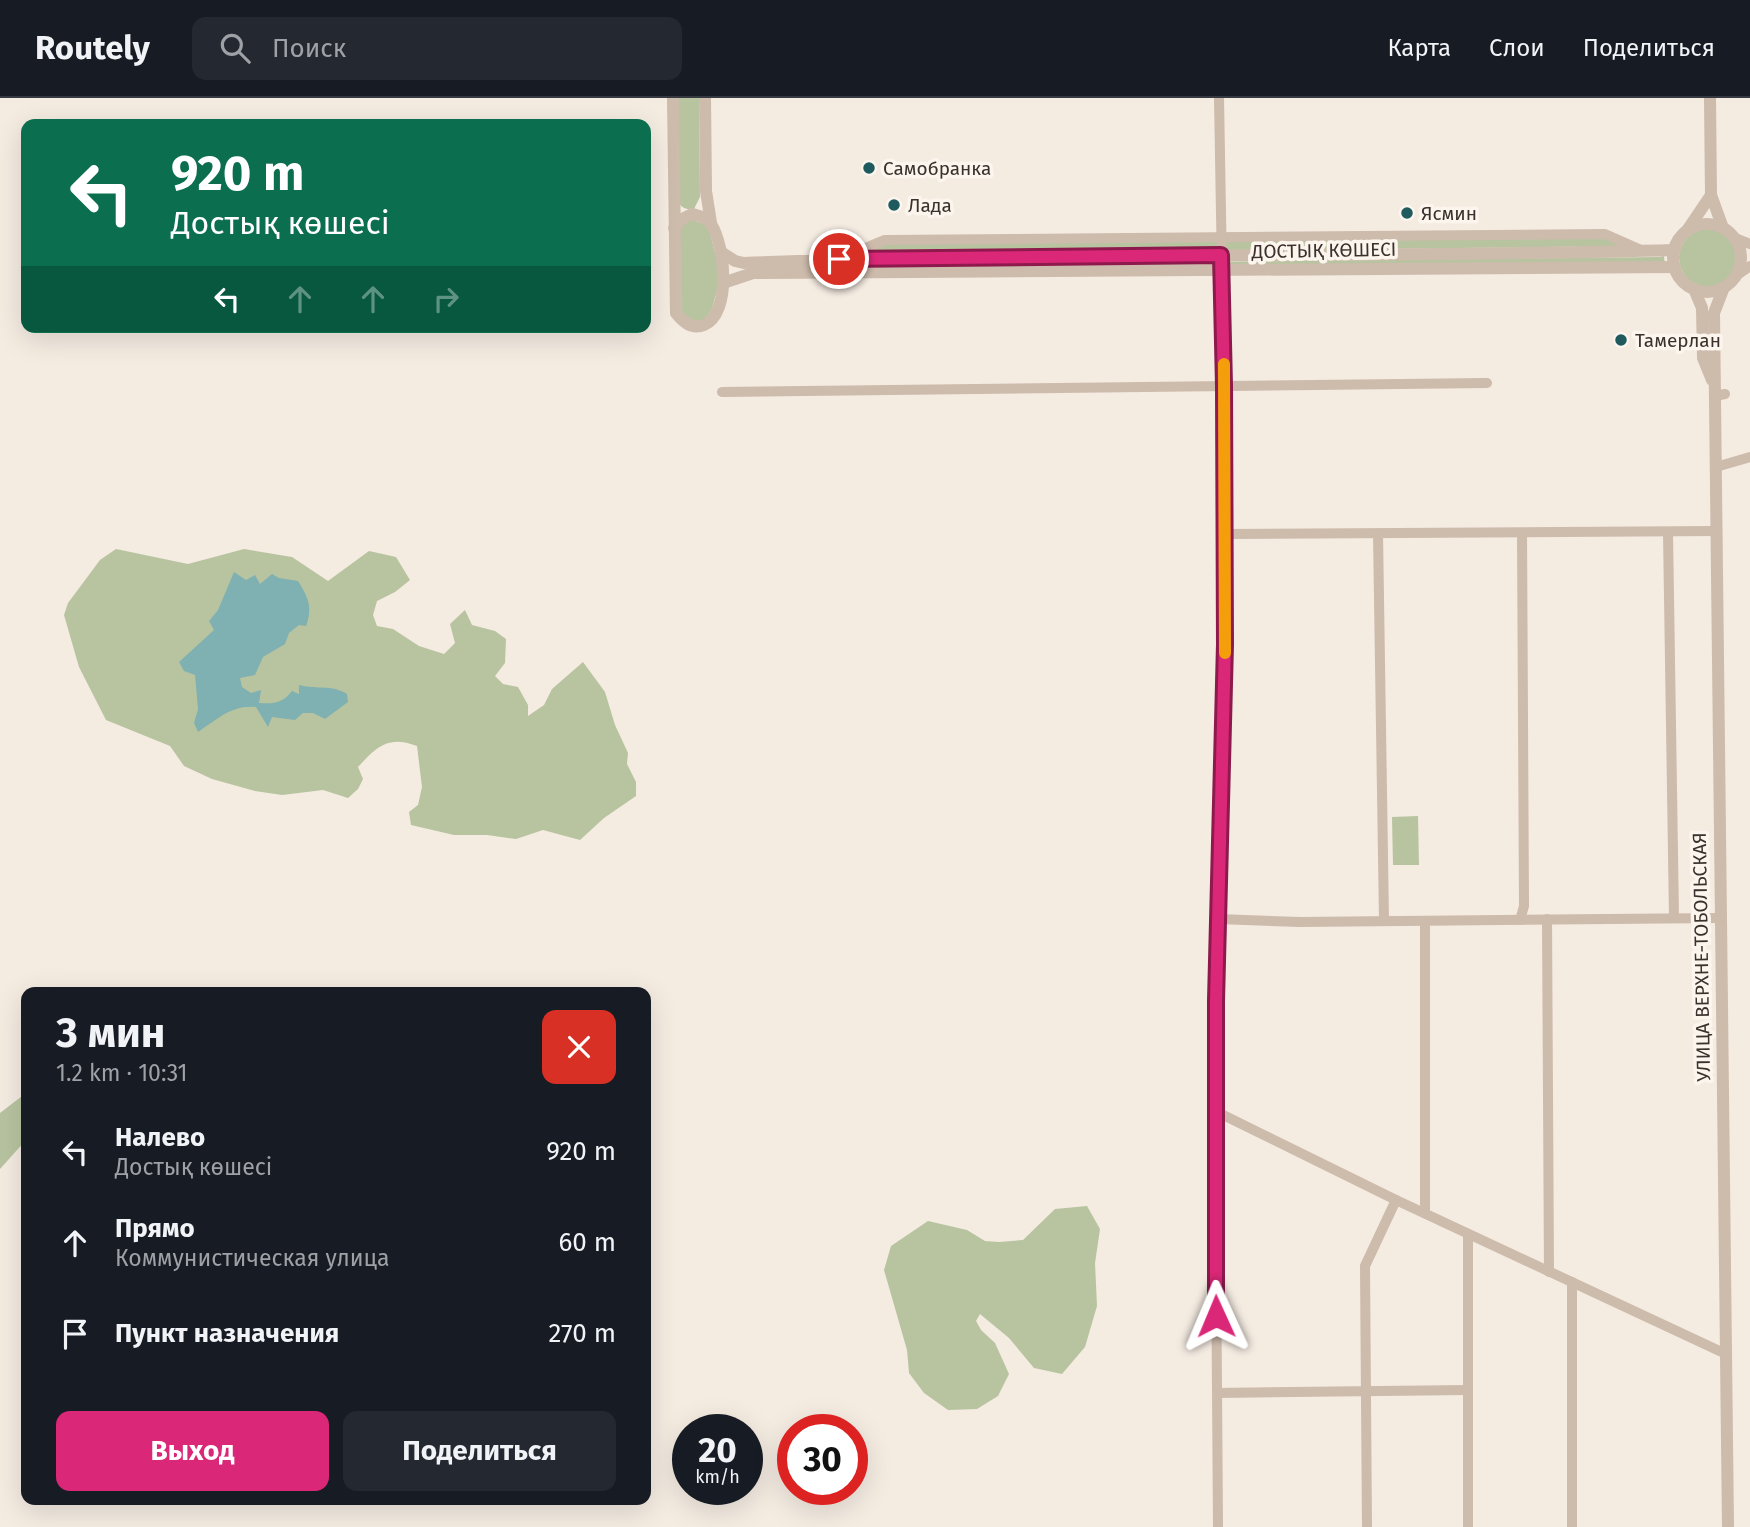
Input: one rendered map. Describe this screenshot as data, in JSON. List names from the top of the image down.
{
  "streets": {
    "street": ["ДОСТЫҚ КӨШЕСІ", "УЛИЦА ВЕРХНЕ-ТОБОЛЬСКАЯ"]
  },
  "crossings": [
    ["ДОСТЫҚ КӨШЕСІ", "УЛИЦА ВЕРХНЕ-ТОБОЛЬСКАЯ"]
  ],
  "places": [
    "Самобранка",
    "Лада",
    "Ясмин",
    "Тамерлан"
  ],
  "page": {
    "header": "Routely",
    "search": "Поиск",
    "nav": ["Карта", "Слои", "Поделиться"],
    "turn": ["920 m", "Достық көшесі"],
    "heading": ["3 мин", "1.2 km · 10:31"],
    "list": [
      {
        "name": "Налево",
        "note": "Достық көшесі",
        "value": "920 m"
      },
      {
        "name": "Прямо",
        "note": "Коммунистическая улица",
        "value": "60 m"
      },
      {
        "name": "Пункт назначения",
        "value": "270 m"
      }
    ],
    "buttons": ["Выход", "Поделиться"],
    "speed": "20 km/h",
    "limit": "30"
  }
}
